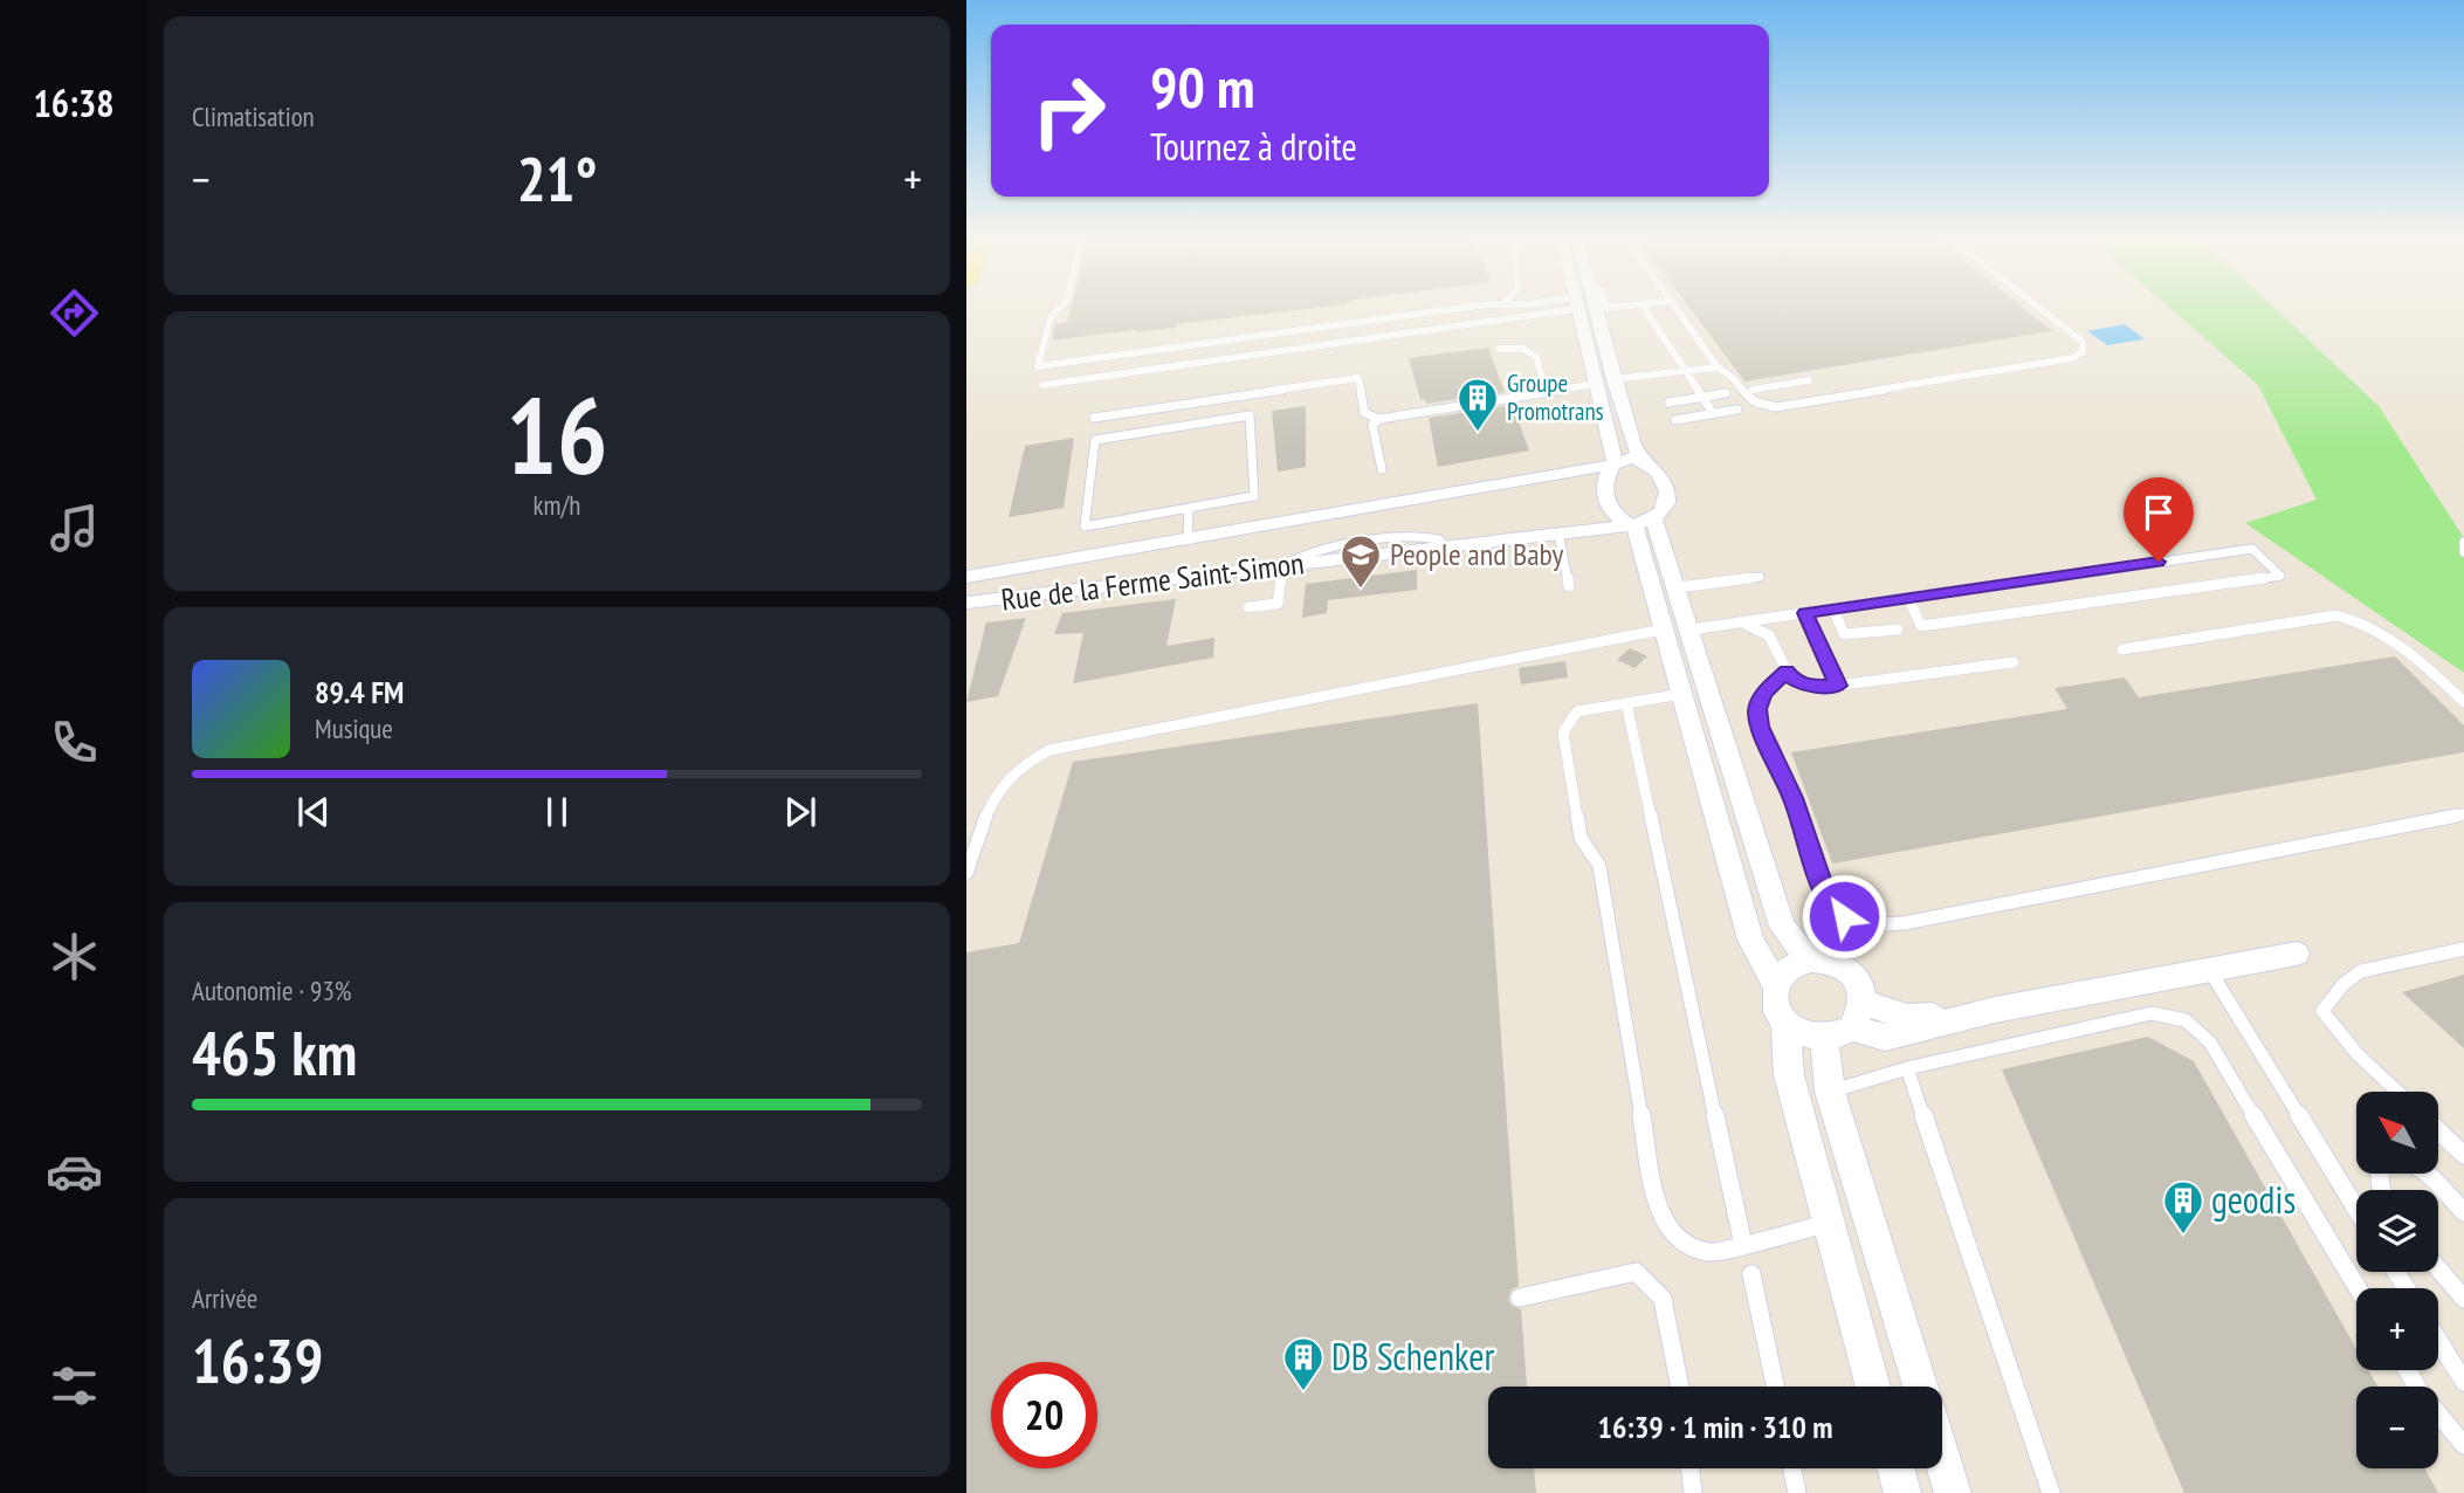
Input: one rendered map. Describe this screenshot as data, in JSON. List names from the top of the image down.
{
  "streets": {
    "street": ["Rue de la Ferme Saint-Simon"]
  },
  "places": {
    "building": ["Groupe Promotrans", "geodis", "DB Schenker"],
    "school or university": ["People and Baby"]
  },
  "north": "top left",
  "page": {
    "tabs": "16:38",
    "tile": [
      "Climatisation",
      ["16", "km/h"],
      ["Autonomie · 93%", "465 km"],
      ["Arrivée", "16:39"]
    ],
    "turn": ["90 m", "Tournez à droite"],
    "heat": ["−", "21°", "+"],
    "song": ["89.4 FM", "Musique"],
    "map_buttons": ["+", "−"],
    "limit": "20",
    "trip": "16:39 · 1 min · 310 m"
  }
}
